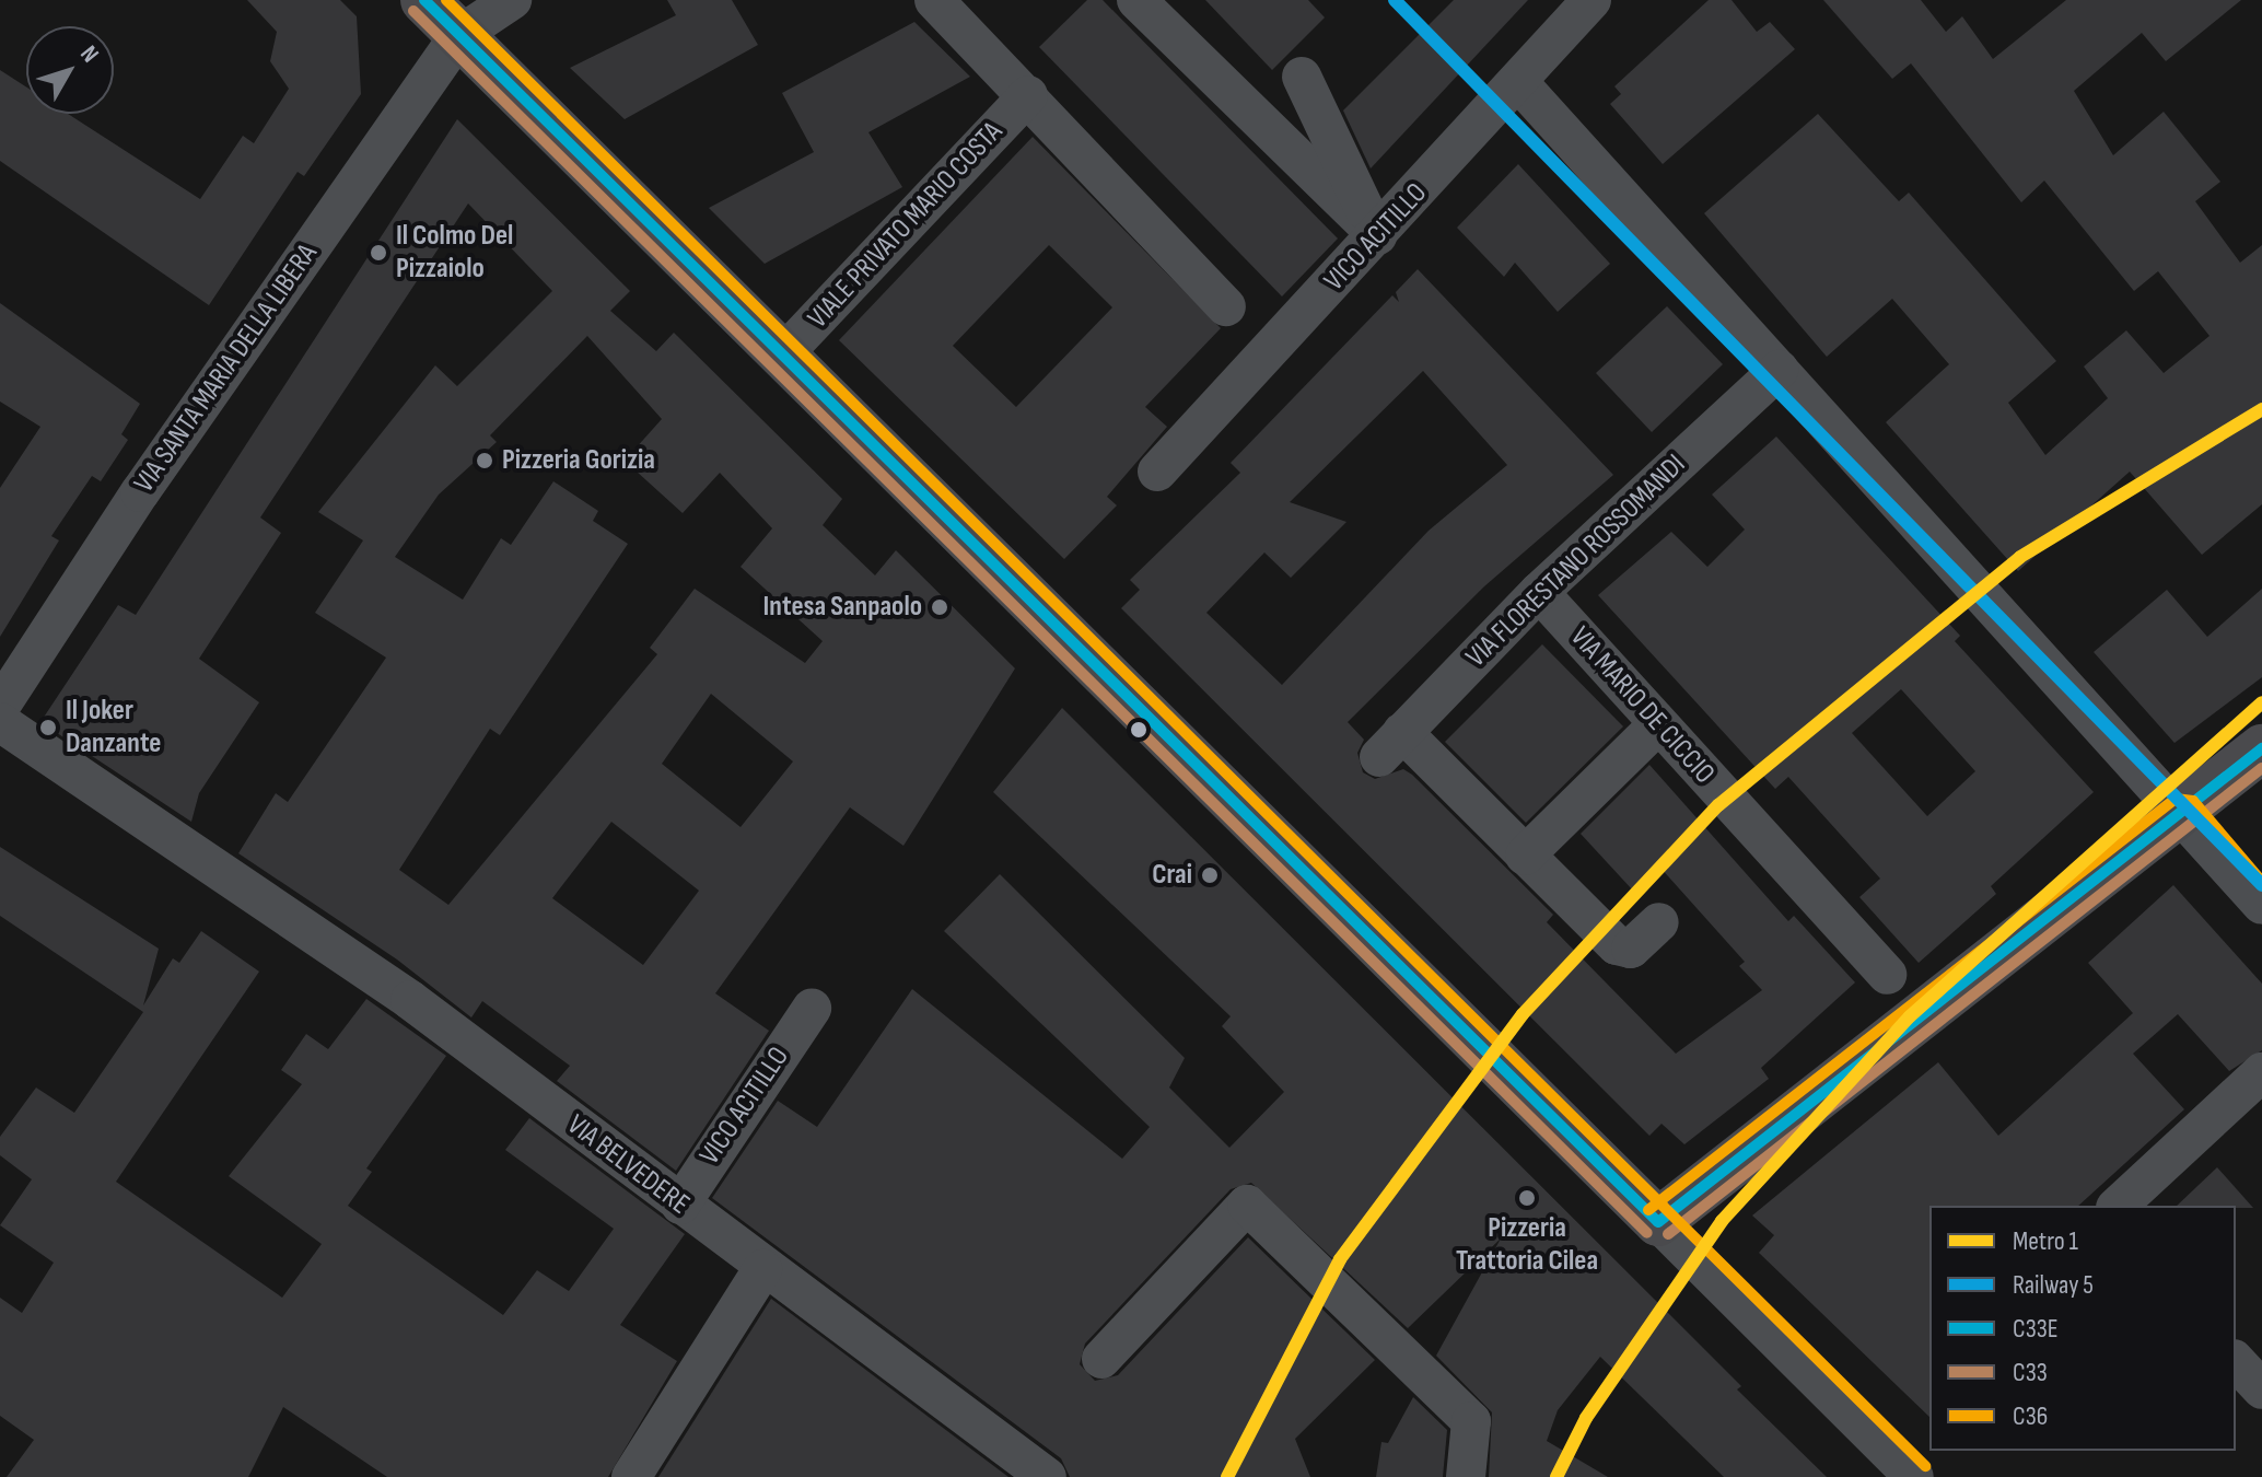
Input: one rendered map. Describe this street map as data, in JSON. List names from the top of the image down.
{
  "streets": {
    "street": [
      "VIALE PRIVATO MARIO COSTA",
      "VICO ACITILLO",
      "VIA SANTA MARIA DELLA LIBERA",
      "VIA FLORESTANO ROSSOMANDI",
      "VIA MARIO DE CICCIO",
      "VIA BELVEDERE"
    ]
  },
  "crossings": [
    ["VICO ACITILLO", "VIA BELVEDERE"],
    ["VIA FLORESTANO ROSSOMANDI", "VIA MARIO DE CICCIO"]
  ],
  "places": [
    "Il Colmo Del Pizzaiolo",
    "Pizzeria Gorizia",
    "Intesa Sanpaolo",
    "Il Joker Danzante",
    "Crai",
    "Pizzeria Trattoria Cilea"
  ],
  "lines": [
    "rail line 5",
    "transit line C33E",
    "transit line C36",
    "transit line C33",
    "metro line 1"
  ],
  "legend": [
    "Metro 1",
    "Railway 5",
    "C33E",
    "C33",
    "C36"
  ],
  "north": "top right"
}
